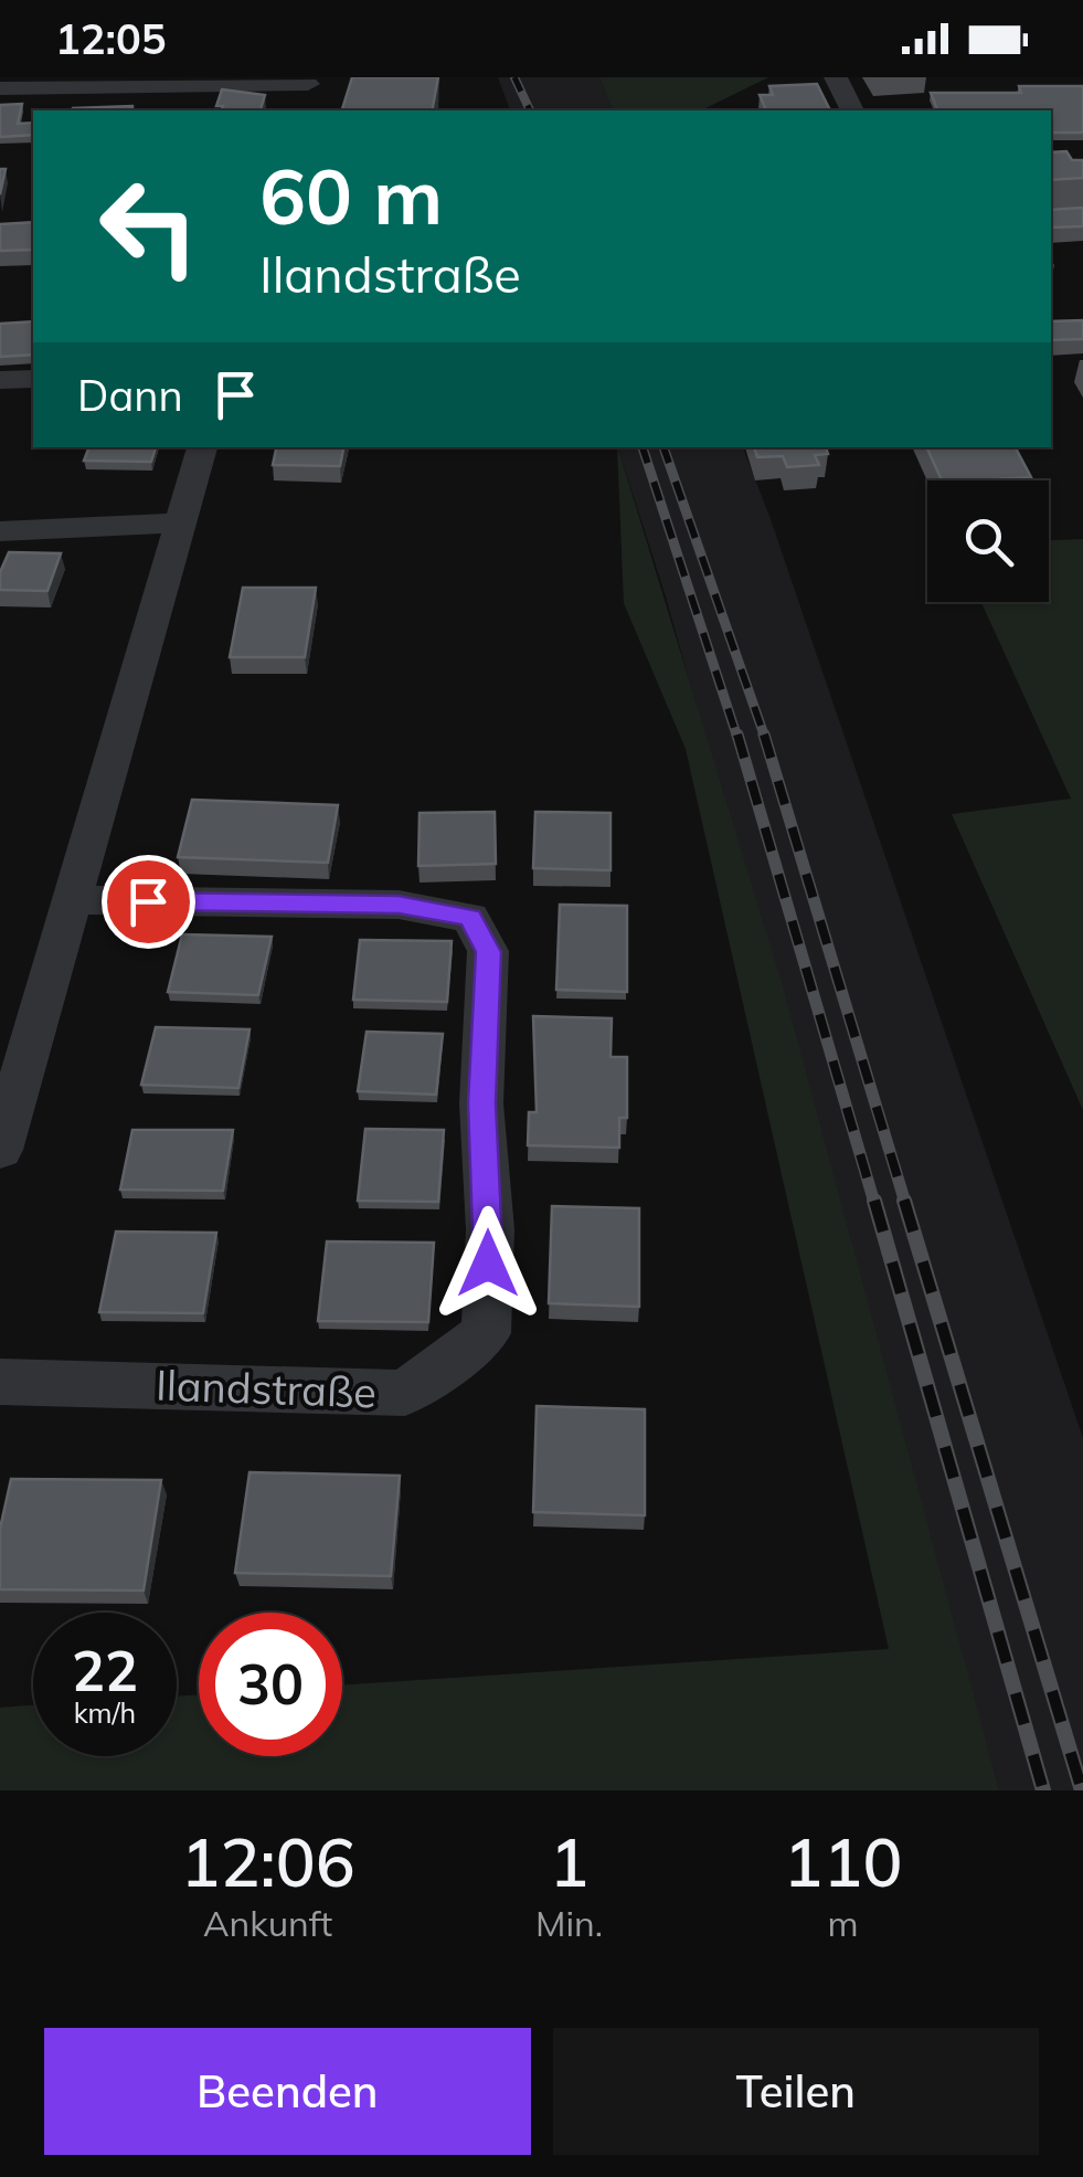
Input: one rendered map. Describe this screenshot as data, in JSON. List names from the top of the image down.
{
  "streets": {
    "street": ["Ilandstraße"]
  },
  "page": {
    "status": "12:05",
    "turn": ["60 m", "Ilandstraße"],
    "then": "Dann",
    "speed": "22 km/h",
    "limit": "30",
    "eta": [
      "12:06",
      "Ankunft",
      "1",
      "Min.",
      "110",
      "m"
    ],
    "buttons": ["Beenden", "Teilen"]
  }
}
